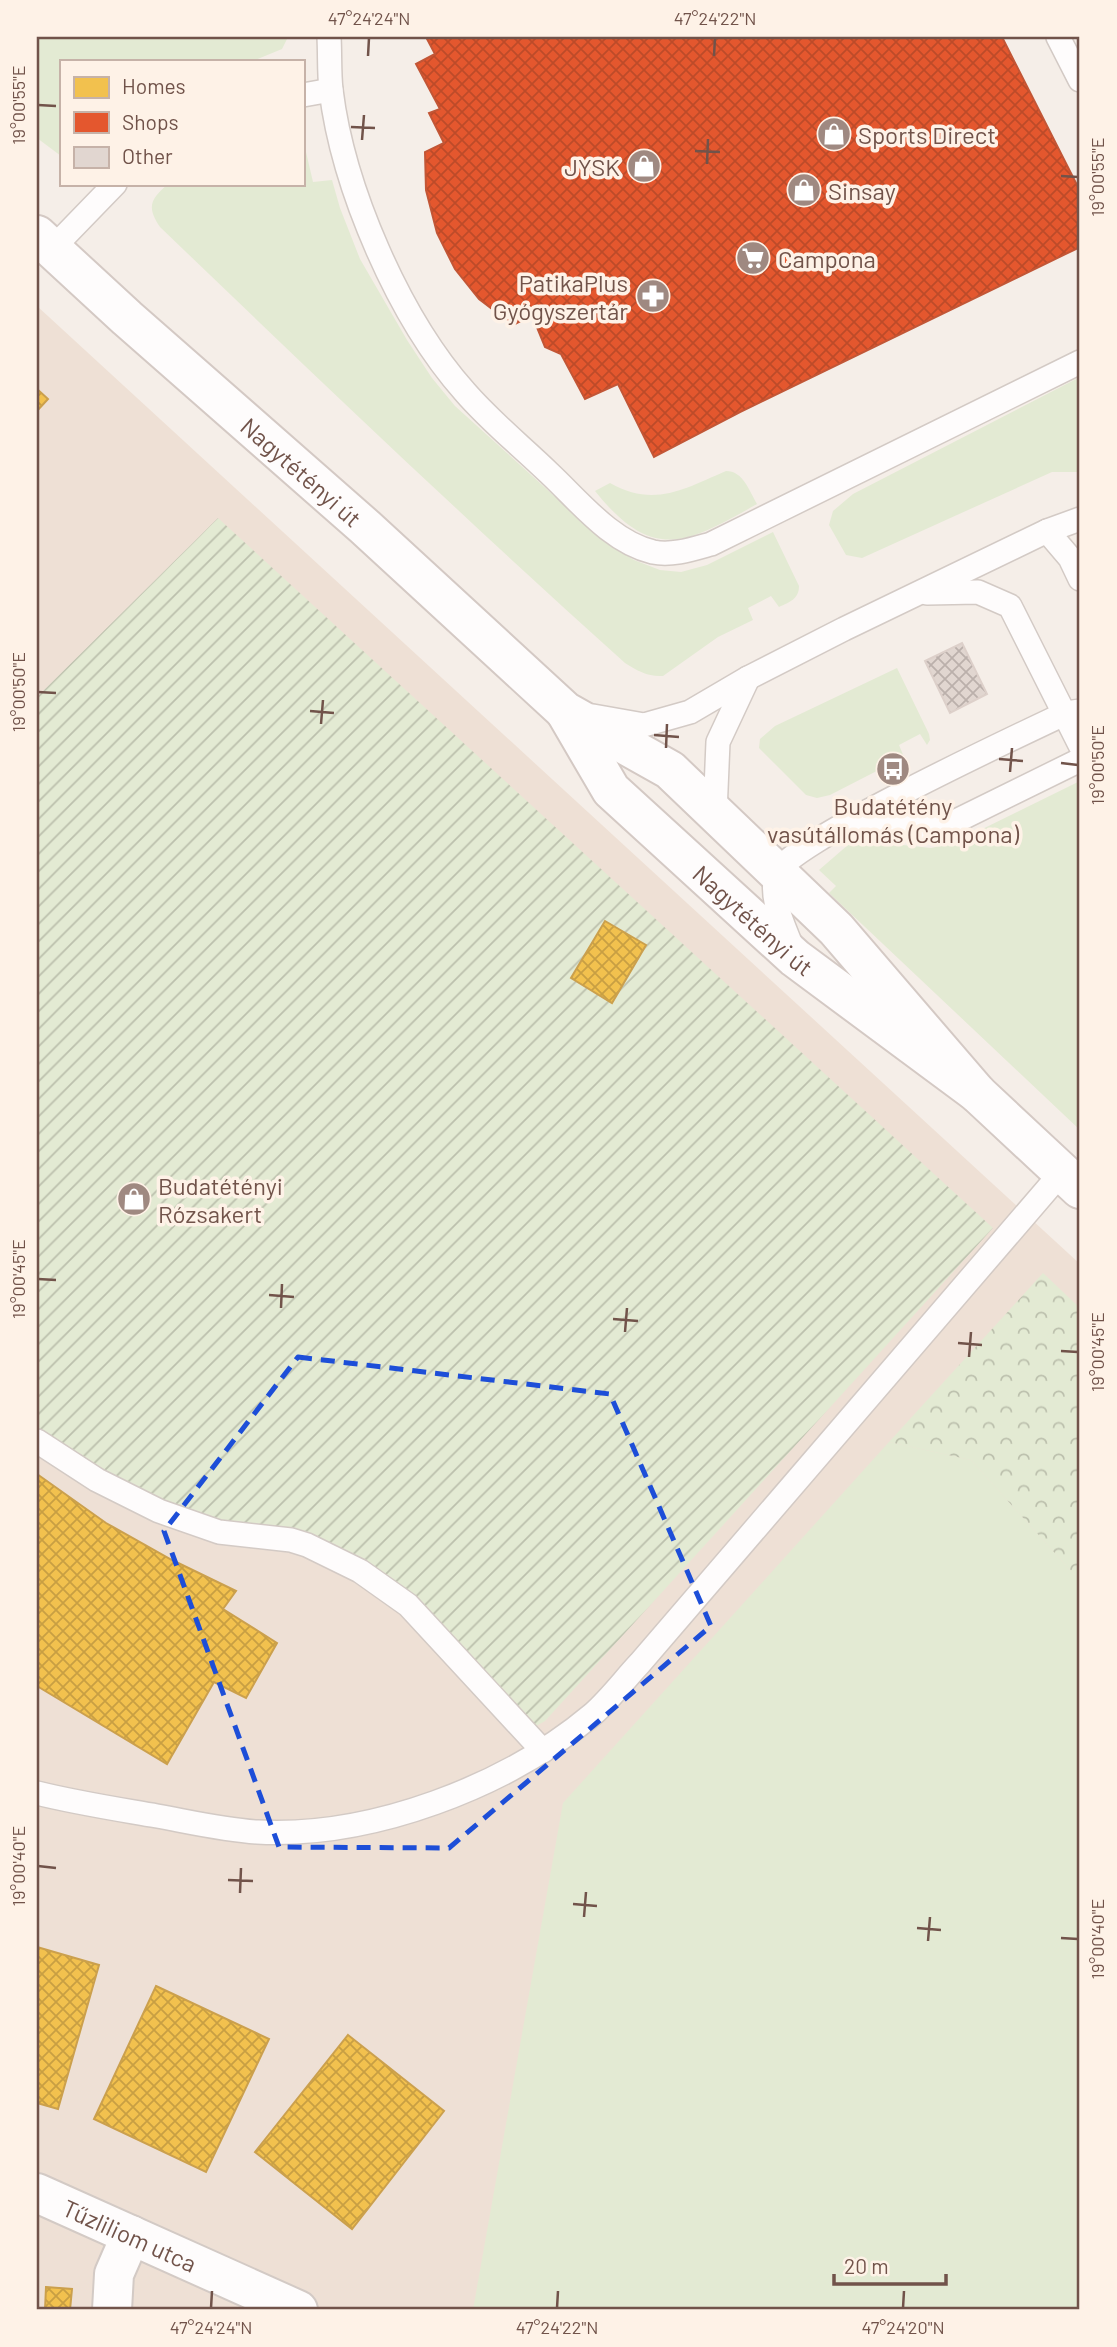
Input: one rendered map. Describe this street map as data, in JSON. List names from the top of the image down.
{
  "streets": {
    "main road": ["Nagytétényi út", "Tűzliliom utca"]
  },
  "places": {
    "shop": [
      "Sports Direct",
      "JYSK",
      "Sinsay",
      "Budatétényi Rózsakert"
    ],
    "supermarket": ["Campona"],
    "pharmacy": ["PatikaPlus Gyógyszertár"],
    "bus stop": ["Budatétény vasútállomás (Campona)"]
  },
  "legend": ["Homes", "Shops", "Other"],
  "scale_bar": "20 m",
  "coordinates": [
    "47°24'24\"N",
    "47°24'22\"N",
    "19°00'55\"E",
    "19°00'50\"E",
    "19°00'45\"E",
    "19°00'40\"E",
    "47°24'20\"N"
  ]
}
